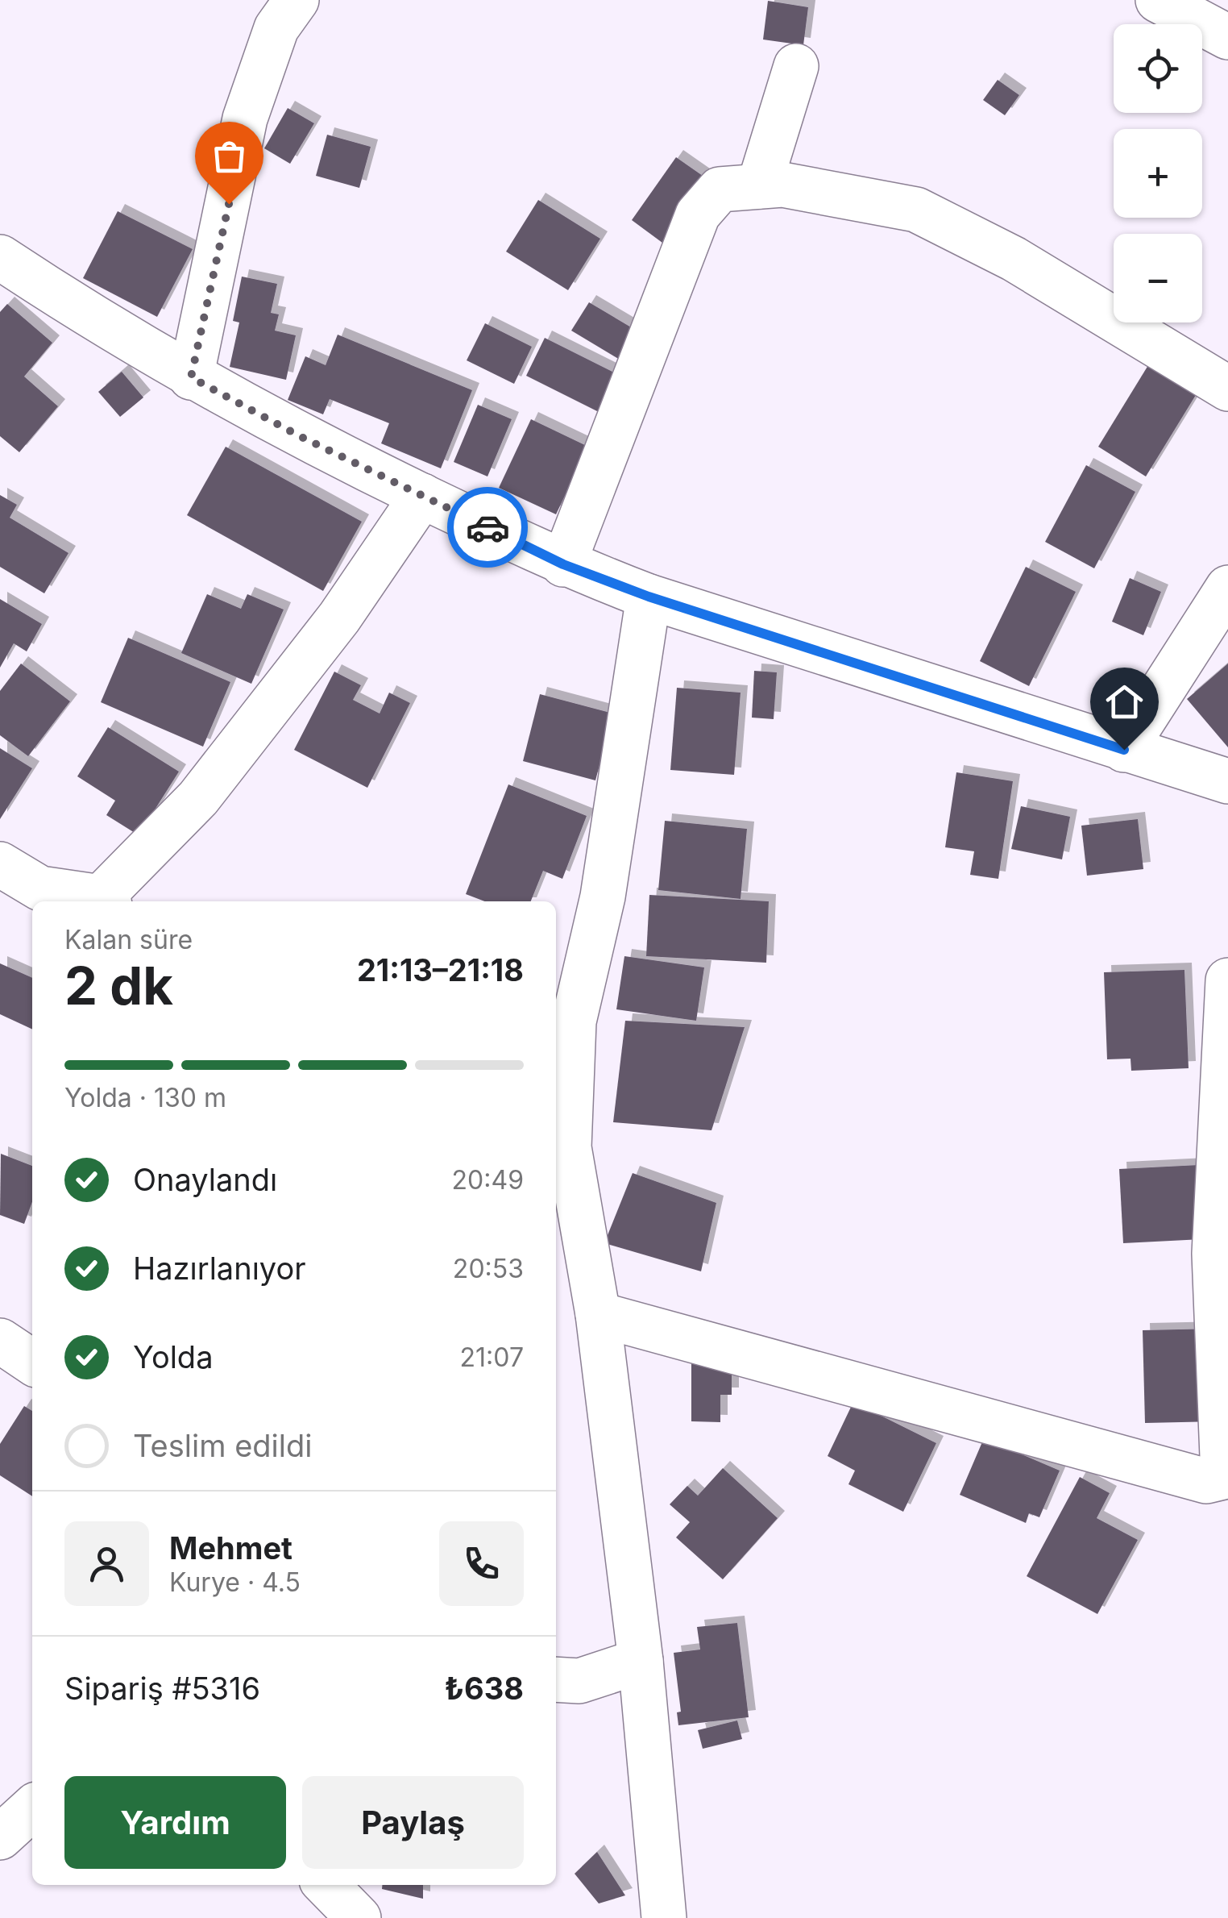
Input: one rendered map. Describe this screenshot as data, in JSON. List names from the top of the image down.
{
  "page": {
    "map_buttons": ["+", "−"],
    "heading": ["2 dk", "Kalan süre", "21:13–21:18"],
    "panel": [
      "Mehmet",
      "Kurye · 4.5",
      "Sipariş #5316",
      "₺638"
    ],
    "bar": "Yolda · 130 m",
    "list": [
      ["Onaylandı", "20:49"],
      ["Hazırlanıyor", "20:53"],
      ["Yolda", "21:07"],
      "Teslim edildi"
    ],
    "buttons": ["Yardım", "Paylaş"]
  }
}
